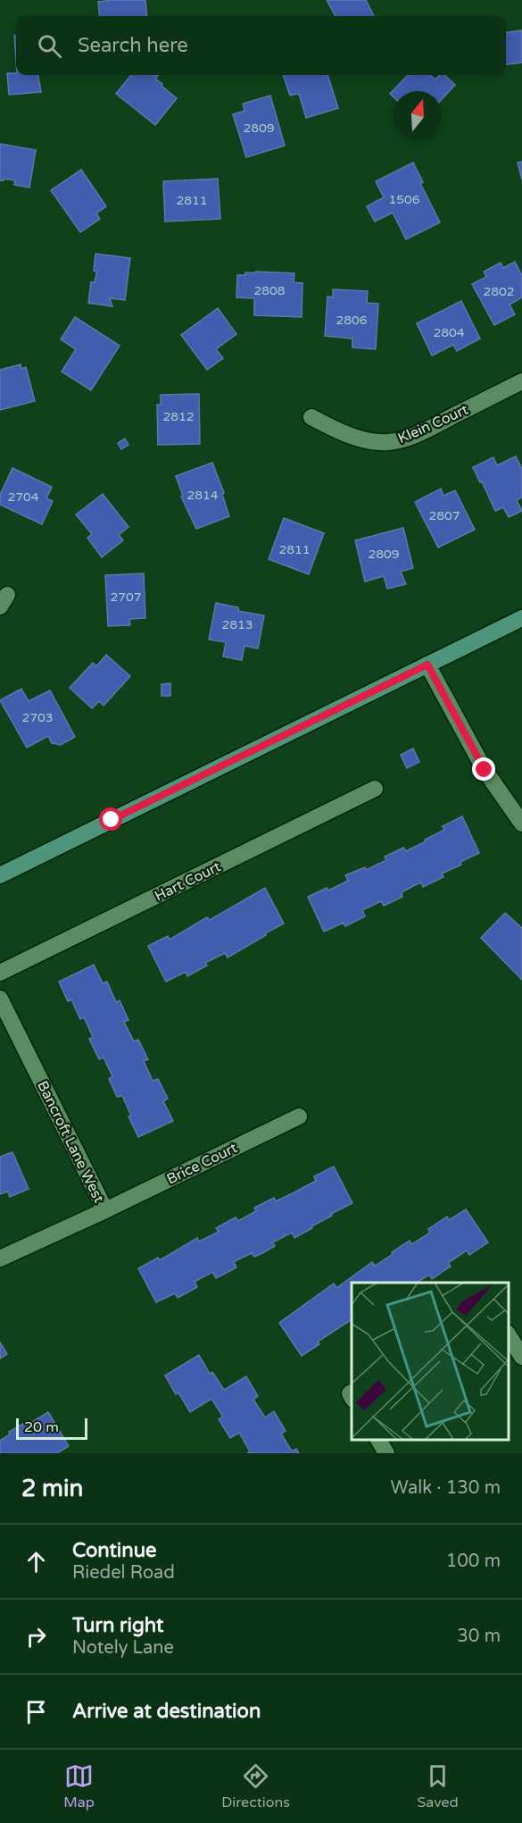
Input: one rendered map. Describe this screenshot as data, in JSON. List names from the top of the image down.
{
  "streets": {
    "street": [
      "Klein Court",
      "Hart Court",
      "Bancroft Lane West",
      "Brice Court"
    ]
  },
  "crossings": [
    ["Bancroft Lane West", "Brice Court"]
  ],
  "house_numbers": [
    "2809",
    "1506",
    "2811",
    "2808",
    "2802",
    "2806",
    "2804",
    "2812",
    "2814",
    "2704",
    "2807",
    "2811",
    "2809",
    "2707",
    "2813",
    "2703"
  ],
  "scale_bar": "20 m",
  "north": "top",
  "page": {
    "search": "Search here",
    "scale": "20 m",
    "heading": ["2 min", "Walk · 130 m"],
    "list": [
      ["Continue", "Riedel Road", "100 m"],
      ["Turn right", "Notely Lane", "30 m"],
      "Arrive at destination"
    ],
    "nav": ["Map", "Directions", "Saved"]
  }
}
